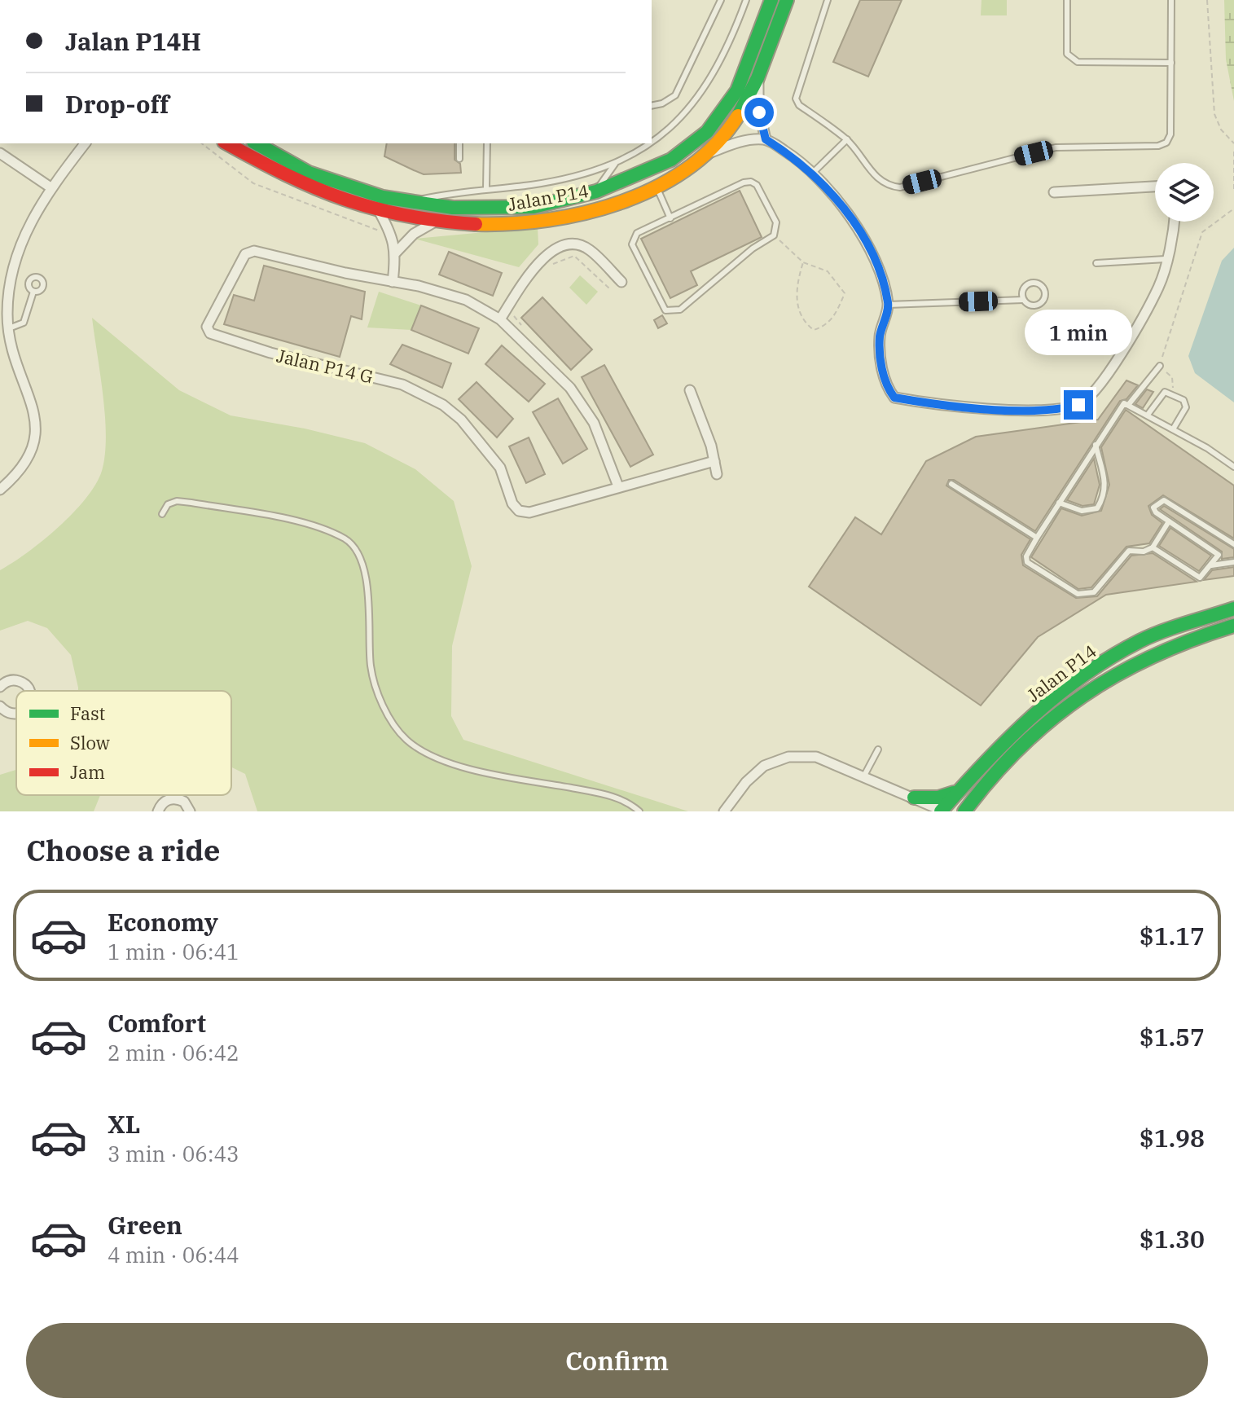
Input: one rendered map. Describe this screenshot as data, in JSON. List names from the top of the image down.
{
  "streets": {
    "main road": ["Jalan P14"],
    "street": ["Jalan P14 G"]
  },
  "legend": ["Fast", "Slow", "Jam"],
  "page": {
    "banner": ["Jalan P14H", "Drop-off"],
    "bubble": "1 min",
    "heading": "Choose a ride",
    "list": [
      {
        "name": "Economy",
        "note": "1 min · 06:41",
        "value": "$1.17"
      },
      {
        "name": "Comfort",
        "note": "2 min · 06:42",
        "value": "$1.57"
      },
      {
        "name": "XL",
        "note": "3 min · 06:43",
        "value": "$1.98"
      },
      {
        "name": "Green",
        "note": "4 min · 06:44",
        "value": "$1.30"
      }
    ],
    "buttons": "Confirm"
  }
}
